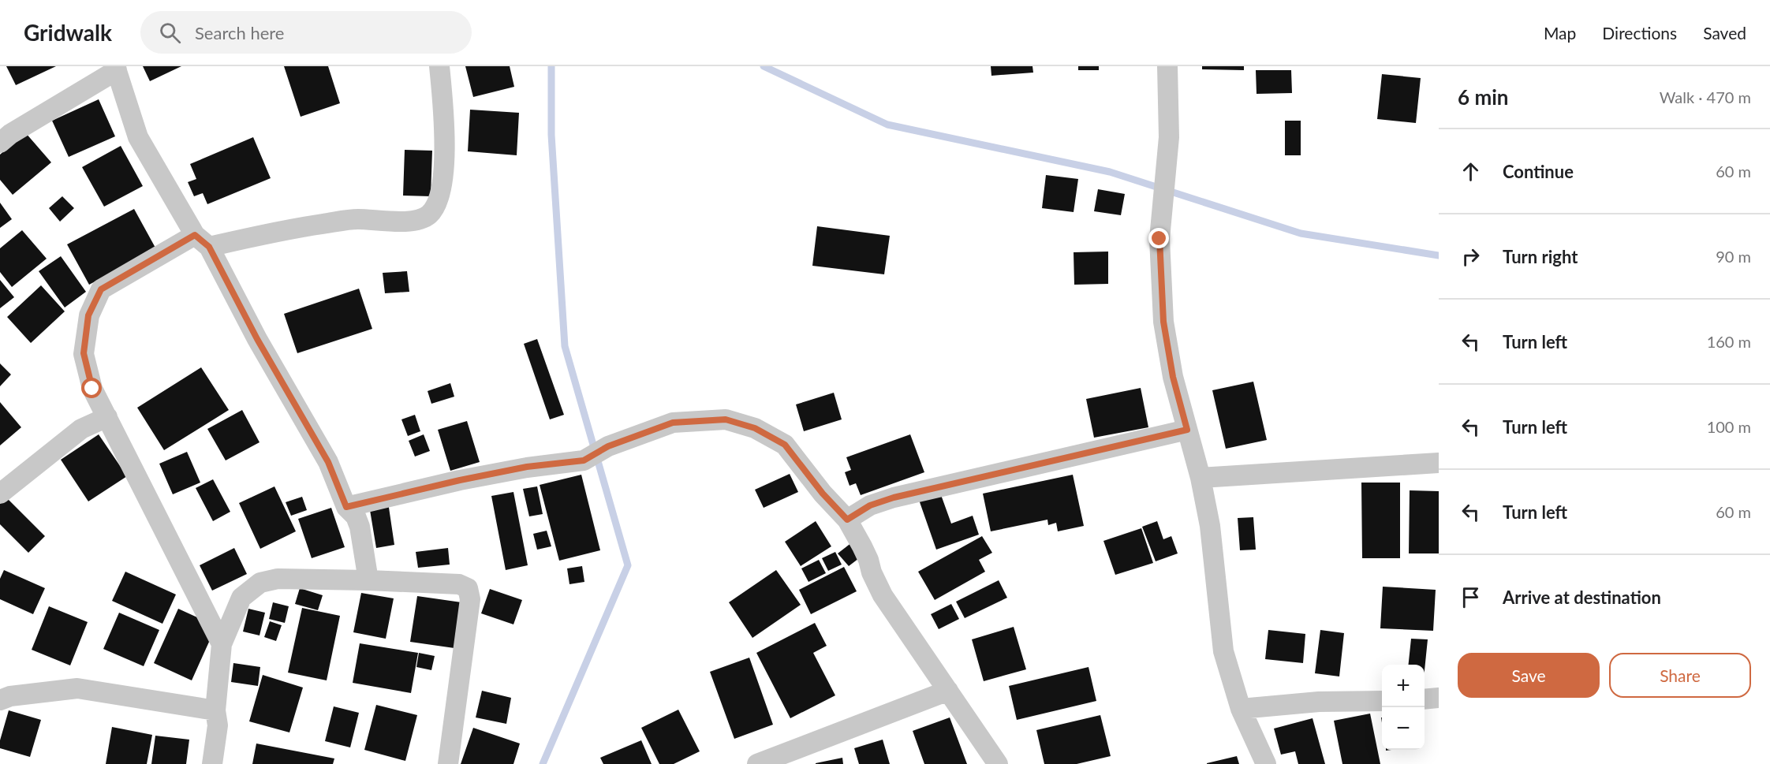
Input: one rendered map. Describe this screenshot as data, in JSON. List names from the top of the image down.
{
  "page": {
    "header": "Gridwalk",
    "search": "Search here",
    "nav": ["Map", "Directions", "Saved"],
    "heading": ["6 min", "Walk · 470 m"],
    "list": [
      ["Continue", "60 m"],
      ["Turn right", "90 m"],
      ["Turn left", "160 m"],
      ["Turn left", "100 m"],
      ["Turn left", "60 m"],
      "Arrive at destination"
    ],
    "buttons": ["Save", "Share"],
    "map_buttons": ["+", "−"]
  }
}
